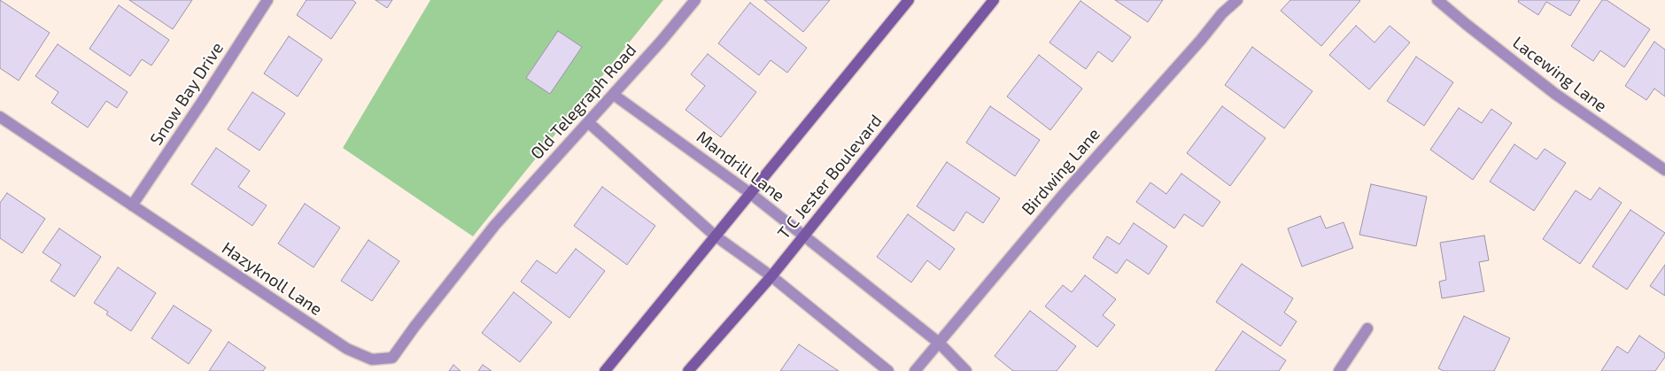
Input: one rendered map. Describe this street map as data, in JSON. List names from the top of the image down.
{
  "streets": {
    "main road": ["T C Jester Boulevard"],
    "street": [
      "Lacewing Lane",
      "Snow Bay Drive",
      "Old Telegraph Road",
      "Mandrill Lane",
      "Birdwing Lane",
      "Hazyknoll Lane"
    ]
  },
  "crossings": [
    ["Snow Bay Drive", "Hazyknoll Lane"],
    ["Old Telegraph Road", "Mandrill Lane"],
    ["Old Telegraph Road", "Hazyknoll Lane"],
    ["Mandrill Lane", "Birdwing Lane"],
    ["Mandrill Lane", "T C Jester Boulevard"]
  ]
}
